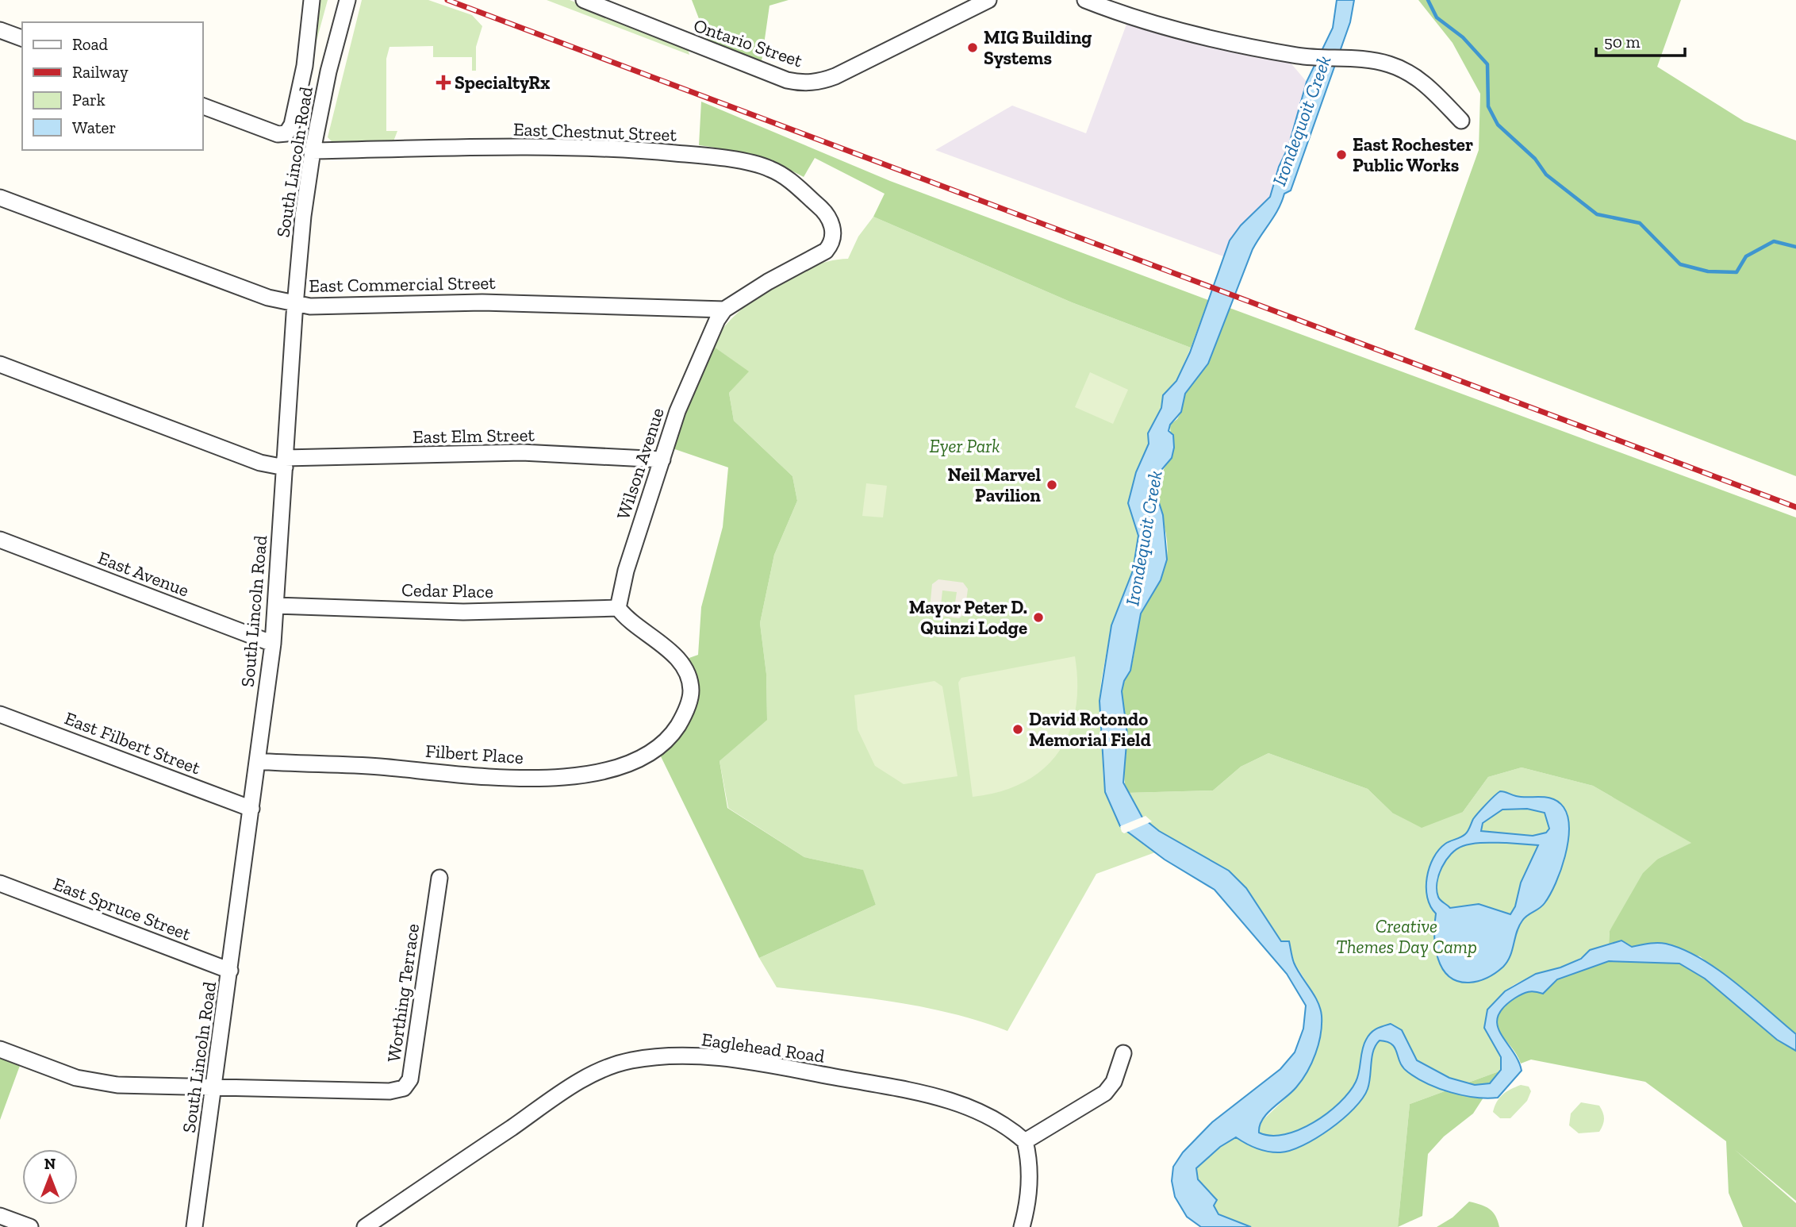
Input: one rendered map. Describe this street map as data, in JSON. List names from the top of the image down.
{
  "streets": {
    "street": [
      "Ontario Street",
      "East Chestnut Street",
      "South Lincoln Road",
      "East Commercial Street",
      "East Elm Street",
      "Wilson Avenue",
      "East Avenue",
      "Cedar Place",
      "East Filbert Street",
      "Filbert Place",
      "East Spruce Street",
      "Worthing Terrace",
      "Eaglehead Road"
    ]
  },
  "crossings": [
    ["East Chestnut Street", "South Lincoln Road"],
    ["East Chestnut Street", "Wilson Avenue"],
    ["South Lincoln Road", "East Commercial Street"],
    ["South Lincoln Road", "East Elm Street"],
    ["South Lincoln Road", "East Avenue"],
    ["South Lincoln Road", "Cedar Place"],
    ["South Lincoln Road", "East Filbert Street"],
    ["South Lincoln Road", "Filbert Place"],
    ["South Lincoln Road", "East Spruce Street"],
    ["South Lincoln Road", "Worthing Terrace"],
    ["East Commercial Street", "Wilson Avenue"],
    ["East Elm Street", "Wilson Avenue"],
    ["Wilson Avenue", "Cedar Place"],
    ["Wilson Avenue", "Filbert Place"],
    ["Cedar Place", "Filbert Place"]
  ],
  "water": ["Irondequoit Creek"],
  "parks": ["Eyer Park", "Creative Themes Day Camp"],
  "places": {
    "other": [
      "MIG Building Systems",
      "East Rochester Public Works",
      "Neil Marvel Pavilion",
      "Mayor Peter D. Quinzi Lodge",
      "David Rotondo Memorial Field"
    ],
    "health": ["SpecialtyRx"]
  },
  "legend": [
    "Road",
    "Railway",
    "Park",
    "Water"
  ],
  "scale_bar": "50 m",
  "north": "top"
}
